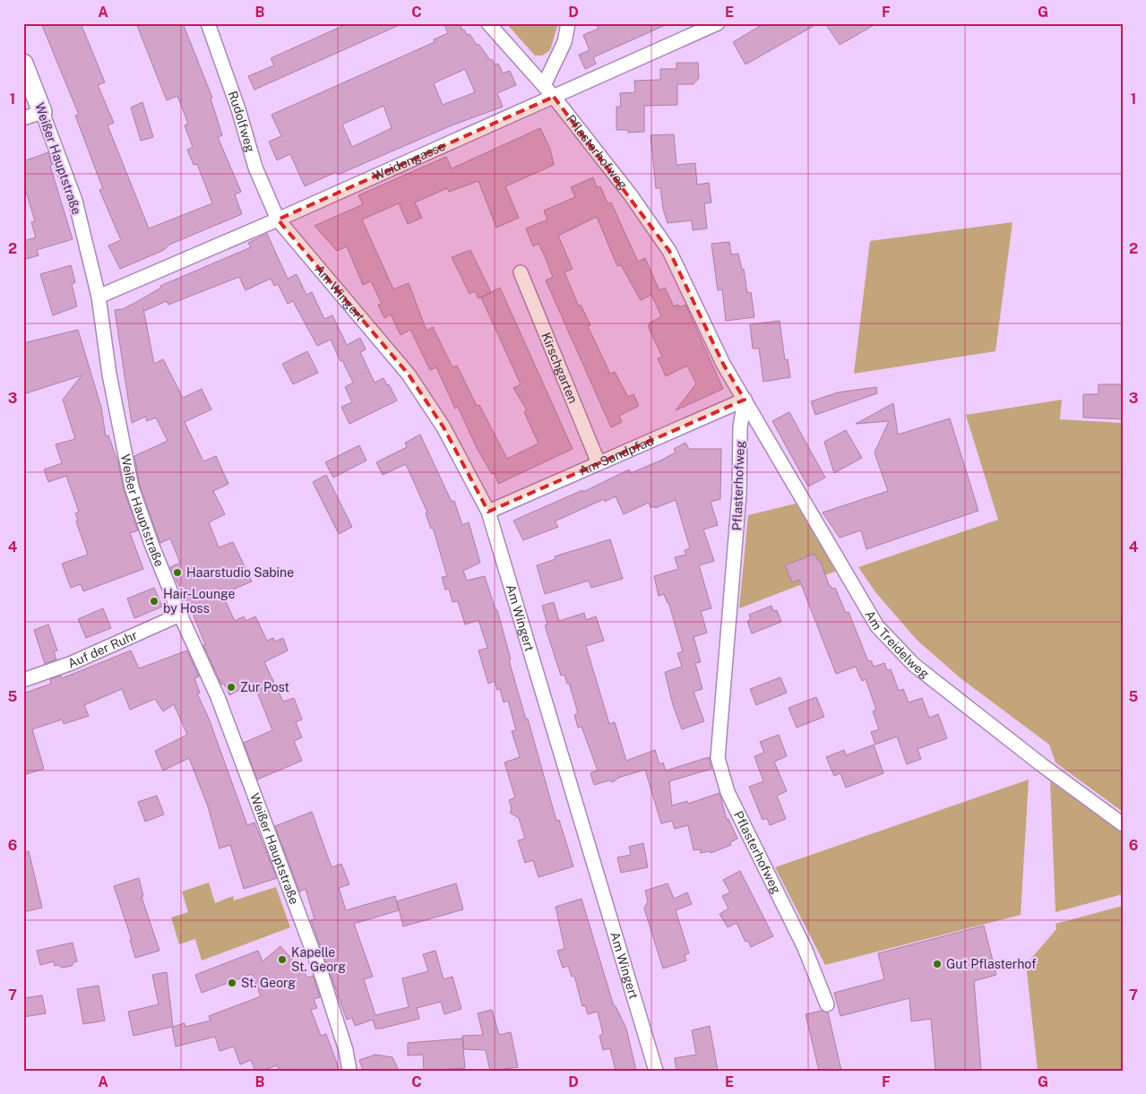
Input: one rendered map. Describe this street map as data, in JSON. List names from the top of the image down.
{
  "streets": {
    "street": [
      "Rudolfweg",
      "Pflasterhofweg",
      "Weißer Hauptstraße",
      "Weidengasse",
      "Am Wingert",
      "Kirschgarten",
      "Am Sandpfad",
      "Am Treidelweg",
      "Auf der Ruhr"
    ]
  },
  "crossings": [
    ["Rudolfweg", "Weidengasse"],
    ["Rudolfweg", "Am Wingert"],
    ["Pflasterhofweg", "Weidengasse"],
    ["Pflasterhofweg", "Am Sandpfad"],
    ["Pflasterhofweg", "Am Treidelweg"],
    ["Weißer Hauptstraße", "Weidengasse"],
    ["Weißer Hauptstraße", "Auf der Ruhr"],
    ["Weidengasse", "Am Wingert"],
    ["Am Wingert", "Am Sandpfad"],
    ["Kirschgarten", "Am Sandpfad"],
    ["Am Sandpfad", "Am Treidelweg"]
  ],
  "places": [
    "Haarstudio Sabine",
    "Hair-Lounge by Hoss",
    "Zur Post",
    "Kapelle St. Georg",
    "Gut Pflasterhof",
    "St. Georg"
  ],
  "grid": {
    "columns": [
      "A",
      "B",
      "C",
      "D",
      "E",
      "F",
      "G"
    ],
    "rows": [
      "1",
      "2",
      "3",
      "4",
      "5",
      "6",
      "7"
    ]
  }
}
